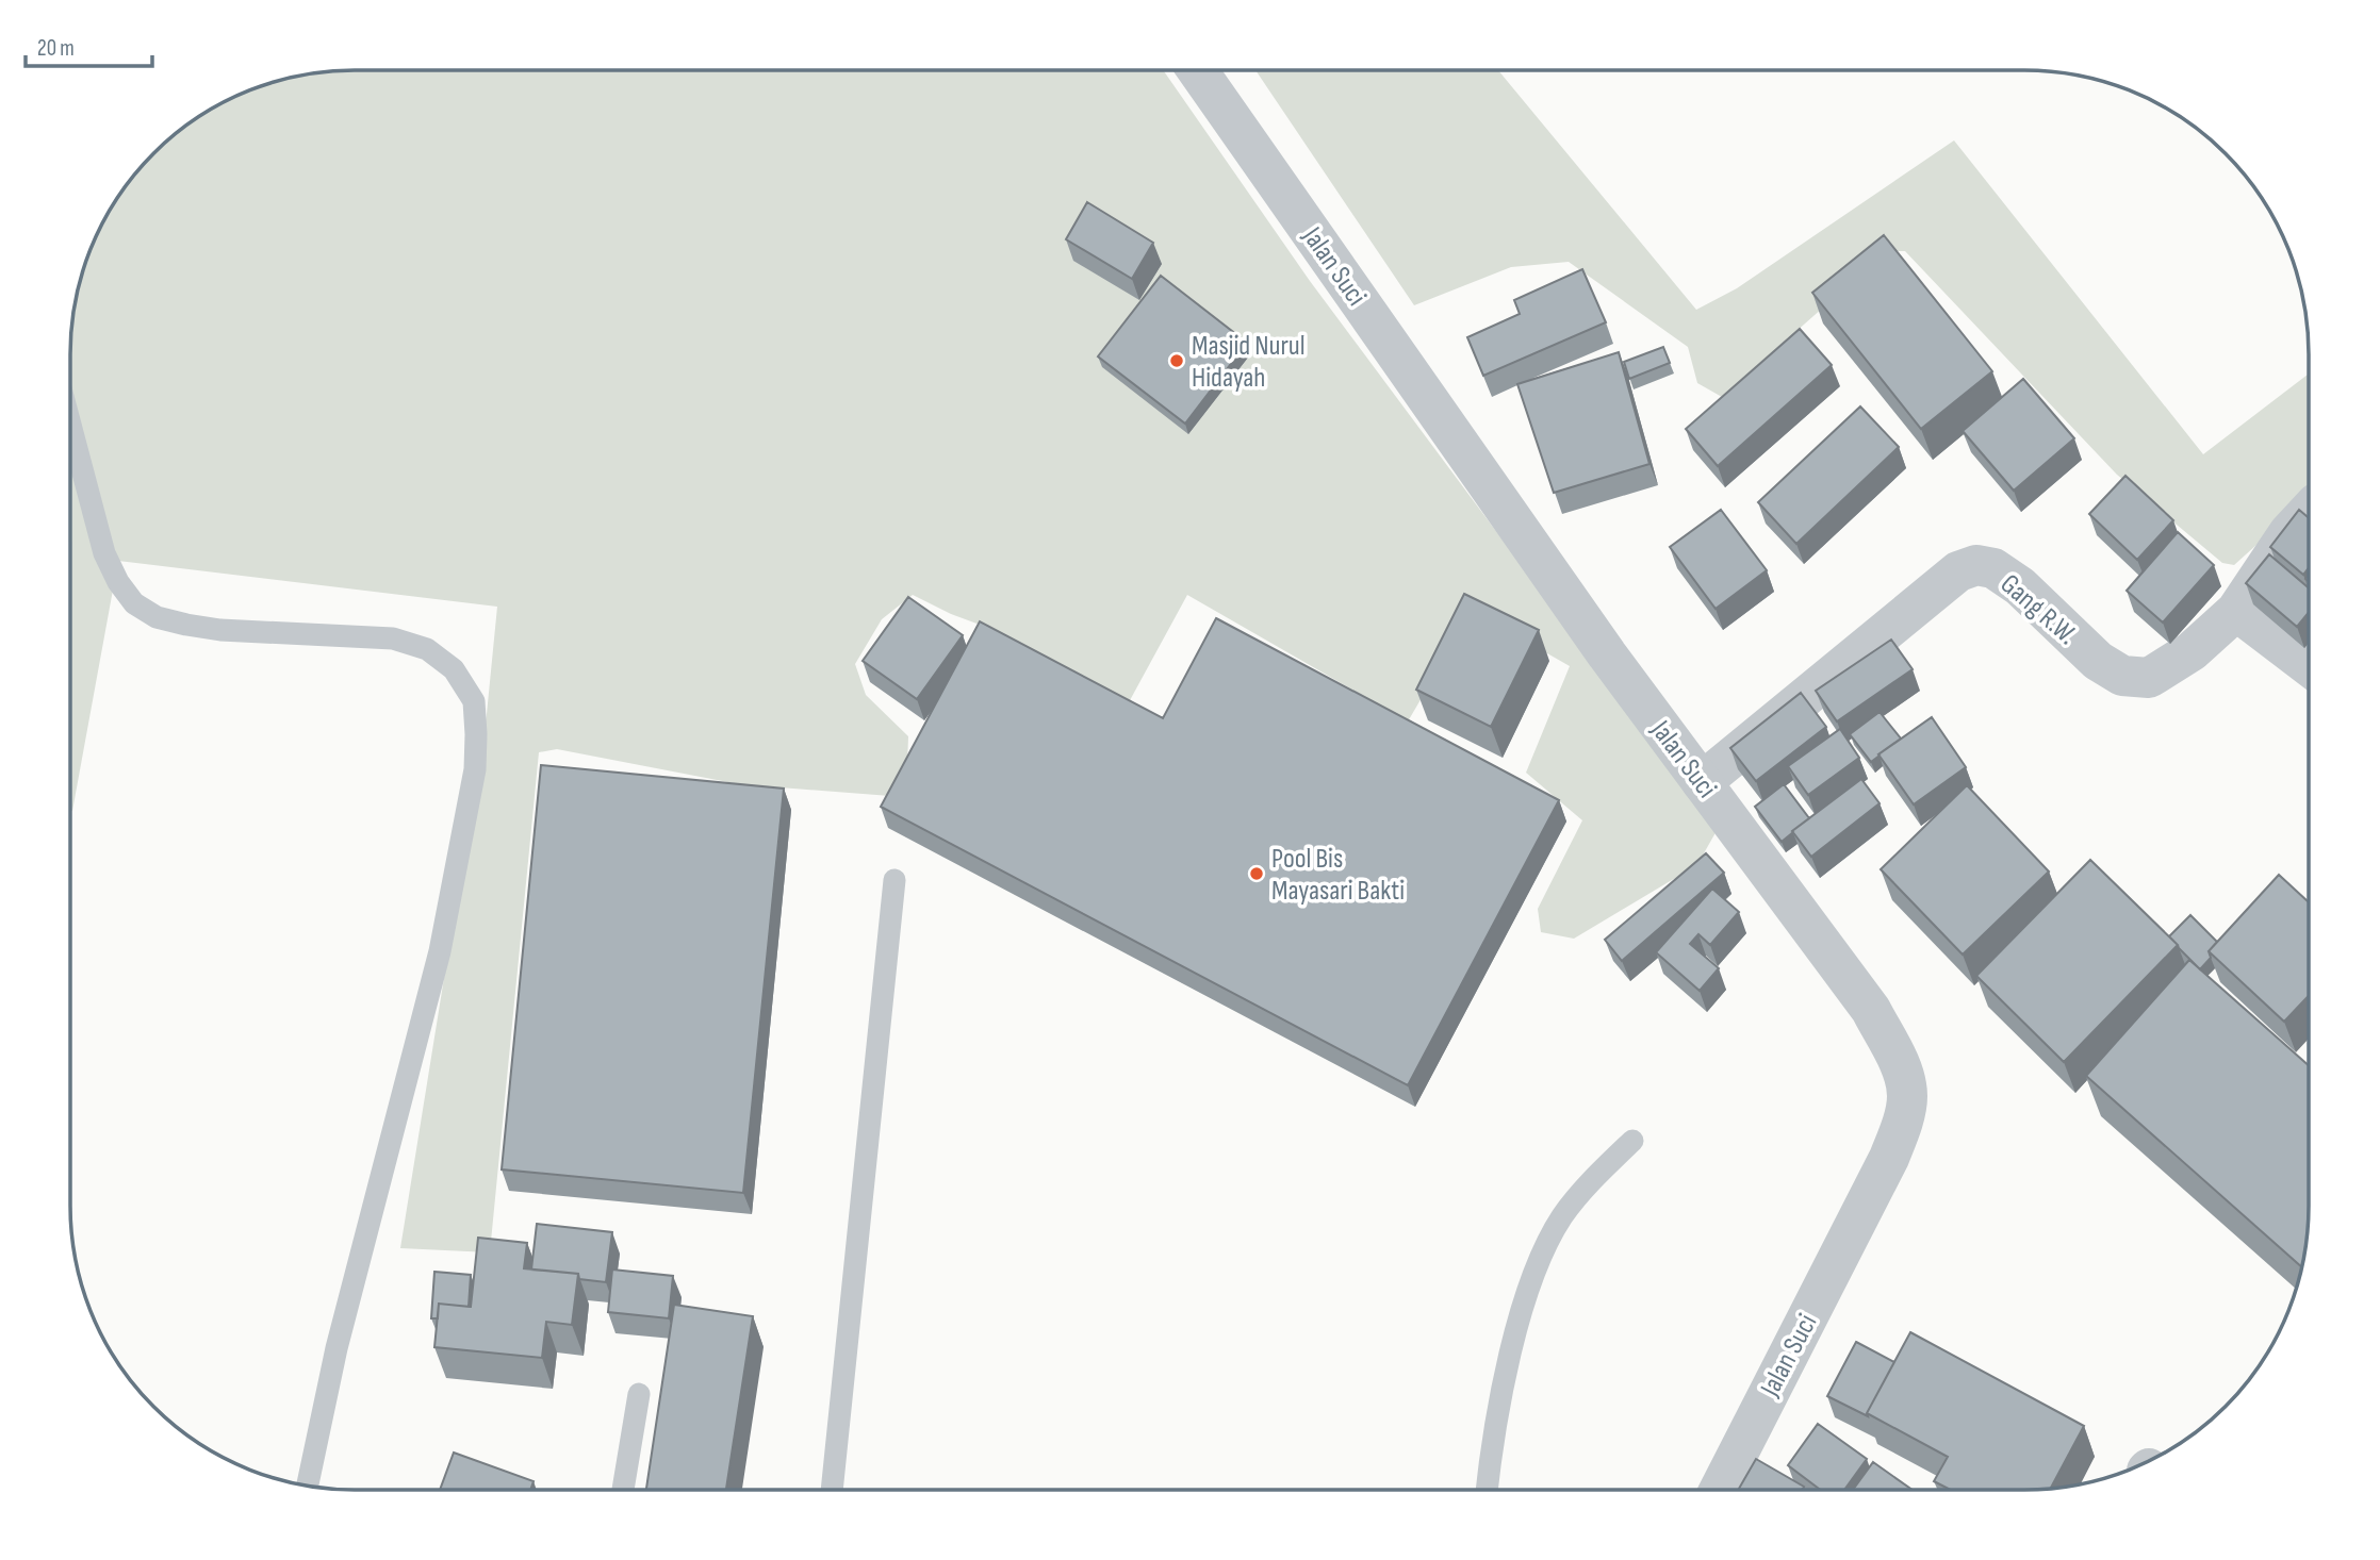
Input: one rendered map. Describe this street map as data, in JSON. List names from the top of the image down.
{
  "streets": {
    "street": ["Jalan Suci", "Gang R.W."]
  },
  "crossings": [
    ["Jalan Suci", "Gang R.W."]
  ],
  "places": ["Masjid Nurul Hidayah", "Pool Bis Mayasari Bakti"],
  "scale_bar": "20 m"
}
